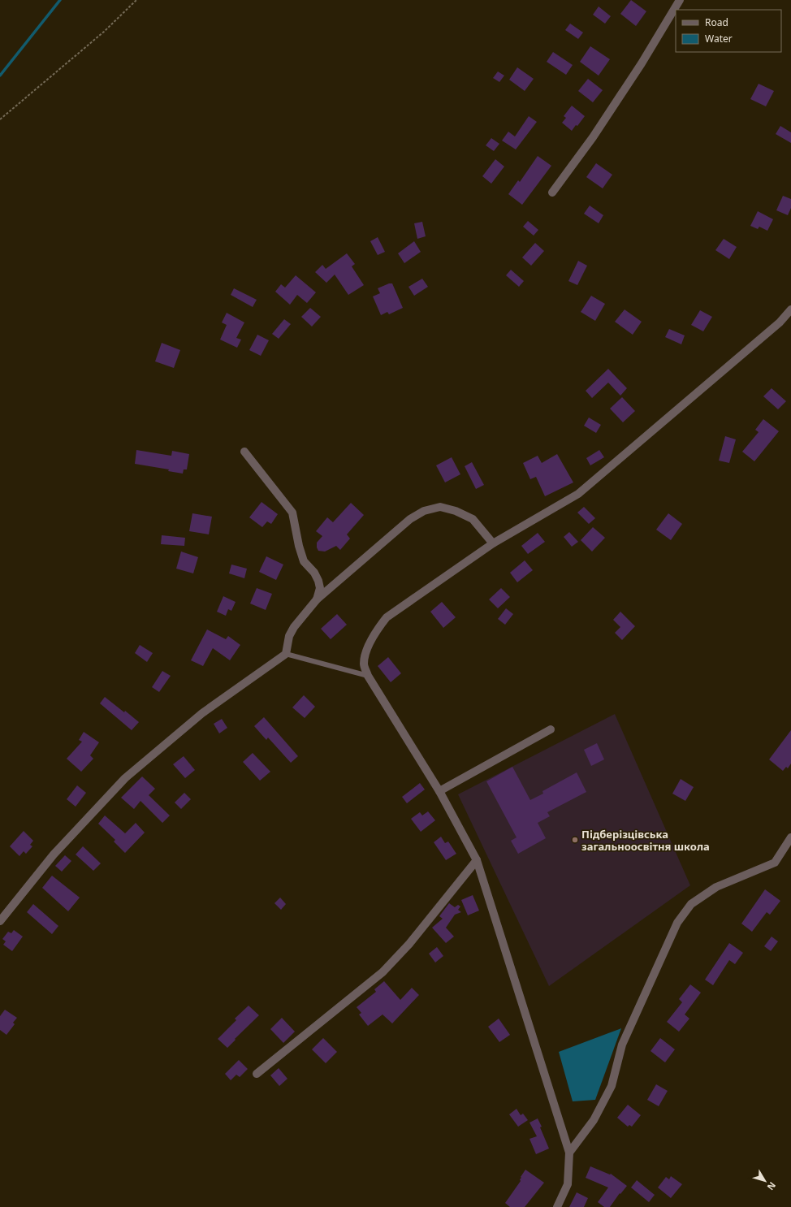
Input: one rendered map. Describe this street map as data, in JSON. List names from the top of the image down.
{
  "places": ["Підберізцівська загальноосвітня школа"],
  "legend": ["Road", "Water"],
  "north": "bottom right"
}
